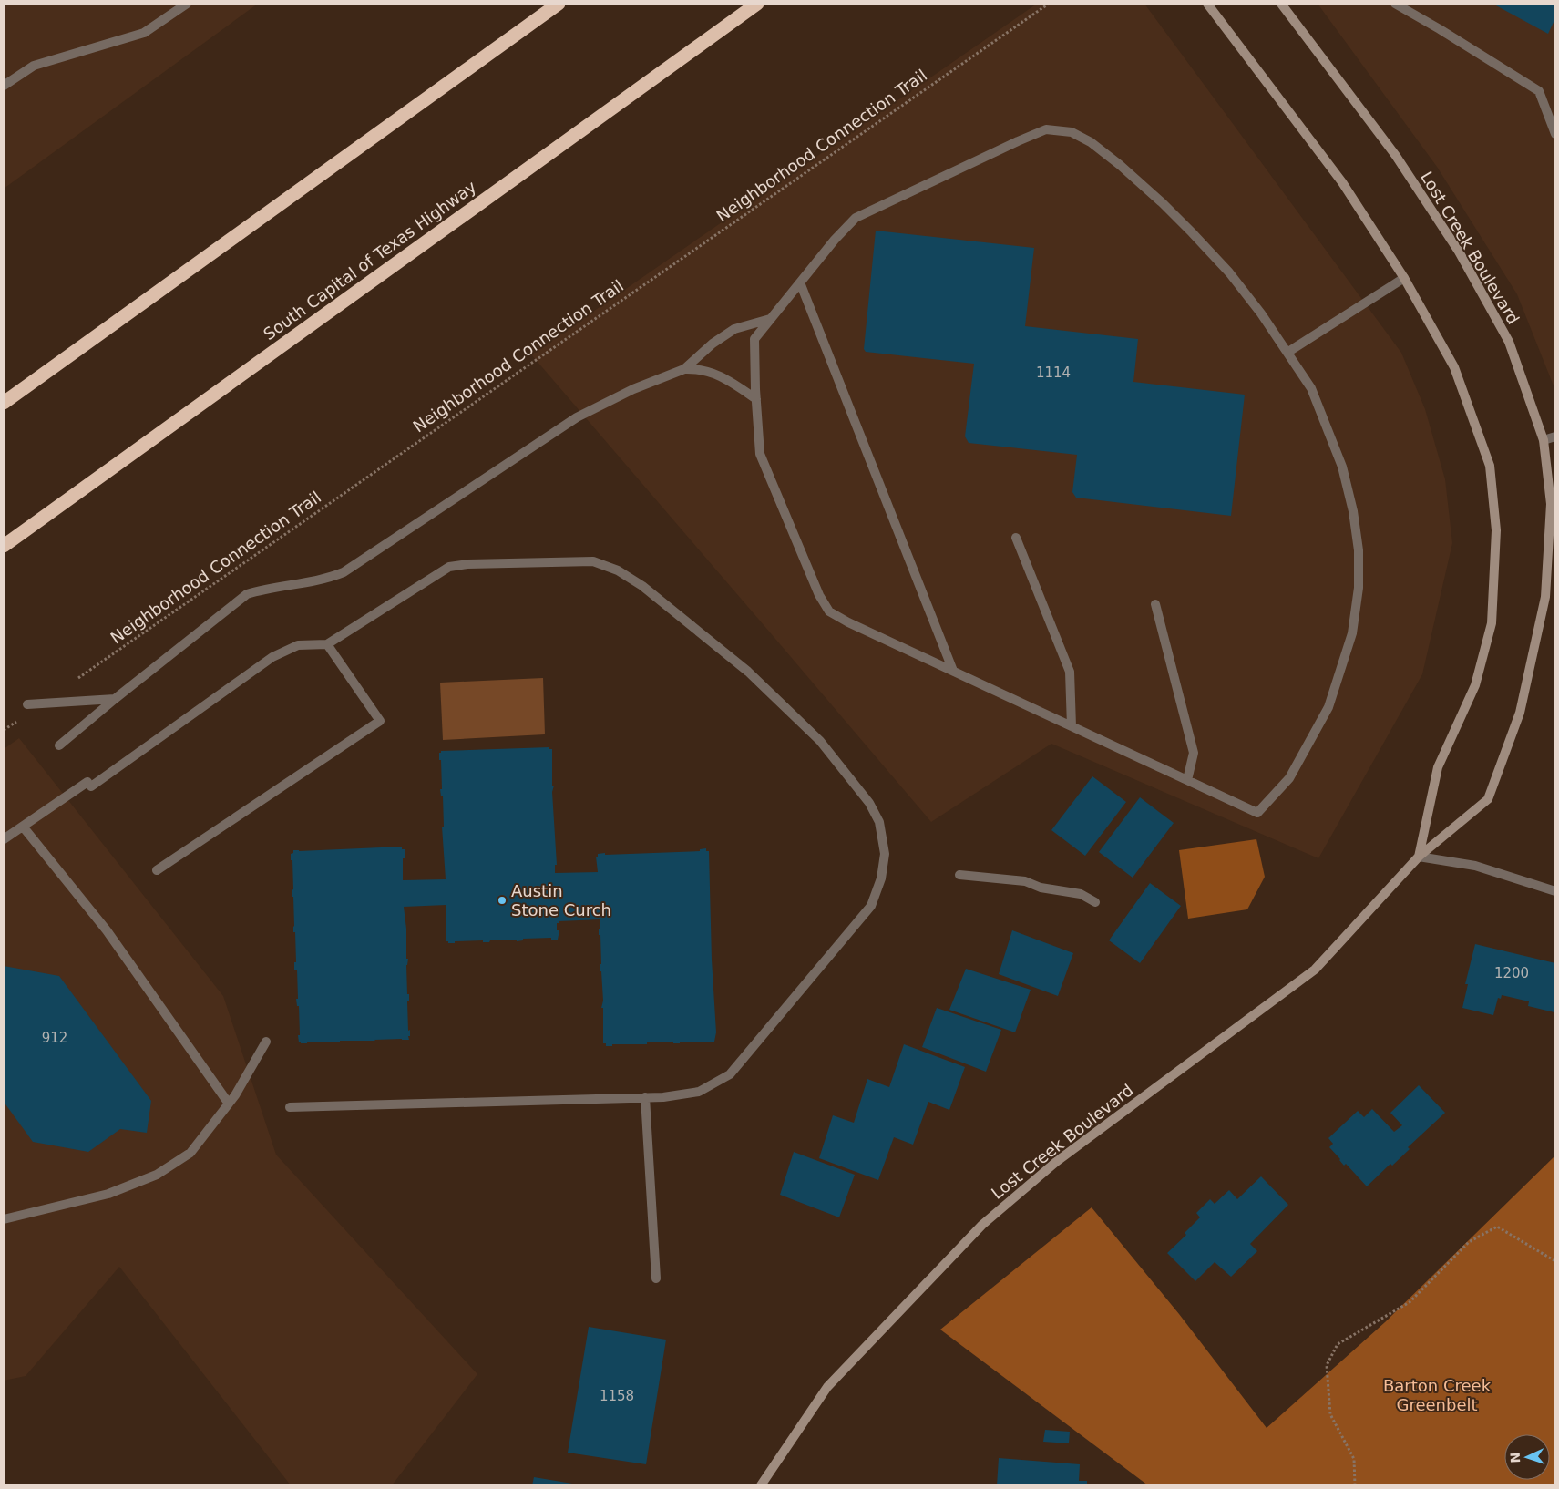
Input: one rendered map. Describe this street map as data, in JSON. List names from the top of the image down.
{
  "streets": {
    "highway": ["South Capital of Texas Highway"],
    "street": ["Lost Creek Boulevard"],
    "path": ["Neighborhood Connection Trail"]
  },
  "parks": ["Barton Creek Greenbelt"],
  "places": ["Austin Stone Curch"],
  "house_numbers": [
    "1114",
    "1200",
    "912",
    "1158"
  ],
  "north": "left"
}
